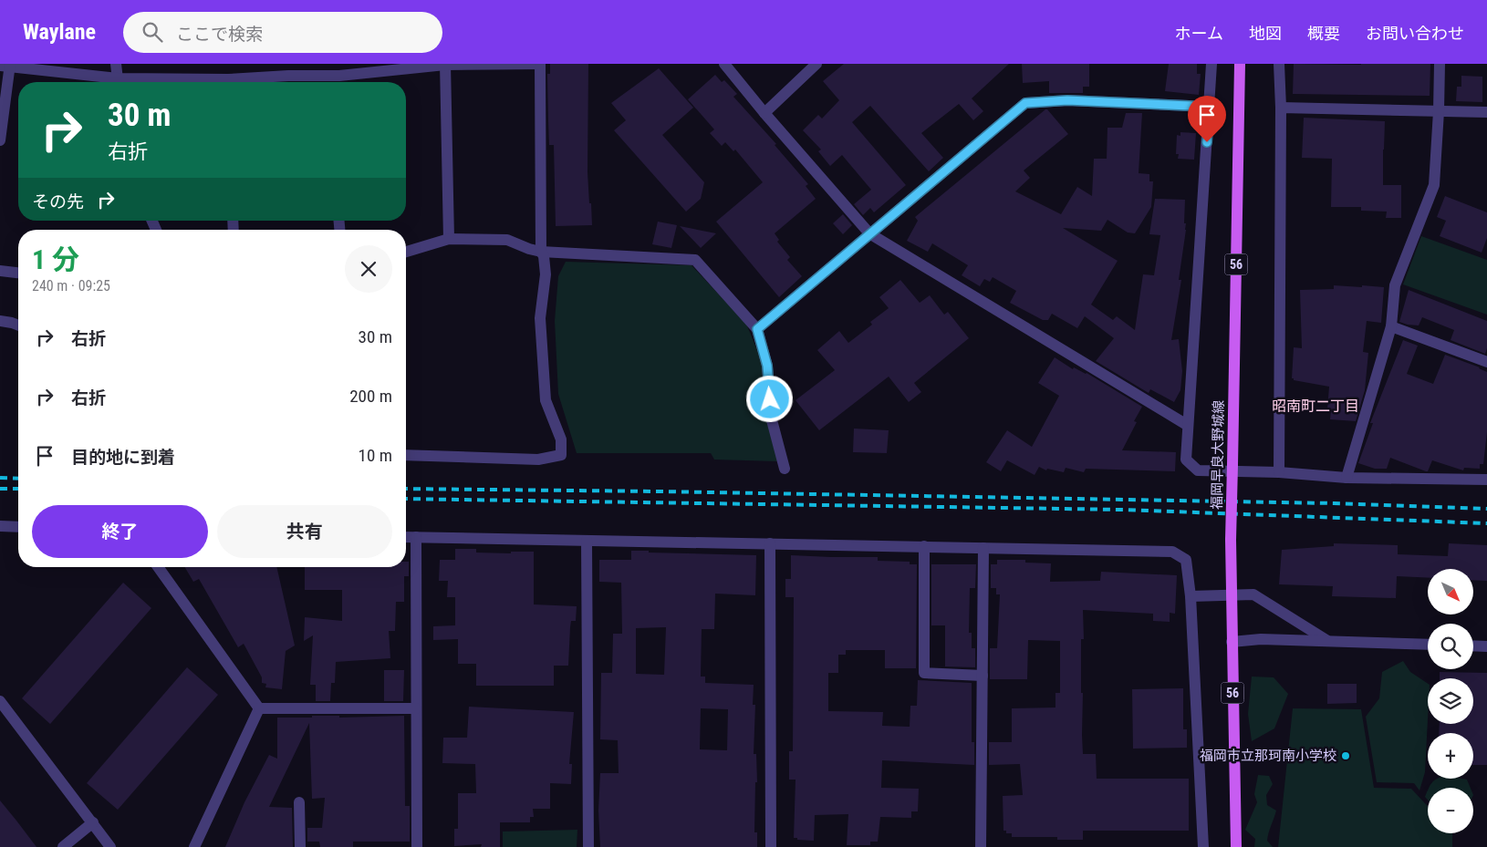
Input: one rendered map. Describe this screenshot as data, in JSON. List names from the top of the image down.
{
  "streets": {
    "main road": ["56", "福岡早良大野城線"]
  },
  "districts": ["昭南町二丁目"],
  "places": ["福岡市立那珂南小学校"],
  "north": "bottom right",
  "page": {
    "header": "Waylane",
    "search": "ここで検索",
    "nav": [
      "ホーム",
      "地図",
      "概要",
      "お問い合わせ"
    ],
    "turn": ["30 m", "右折"],
    "then": "その先",
    "heading": ["1 分", "240 m · 09:25"],
    "list": [
      {
        "name": "右折",
        "value": "30 m"
      },
      {
        "name": "右折",
        "value": "200 m"
      },
      {
        "name": "目的地に到着",
        "value": "10 m"
      }
    ],
    "buttons": ["終了", "共有"],
    "map_buttons": ["+", "−"]
  }
}
